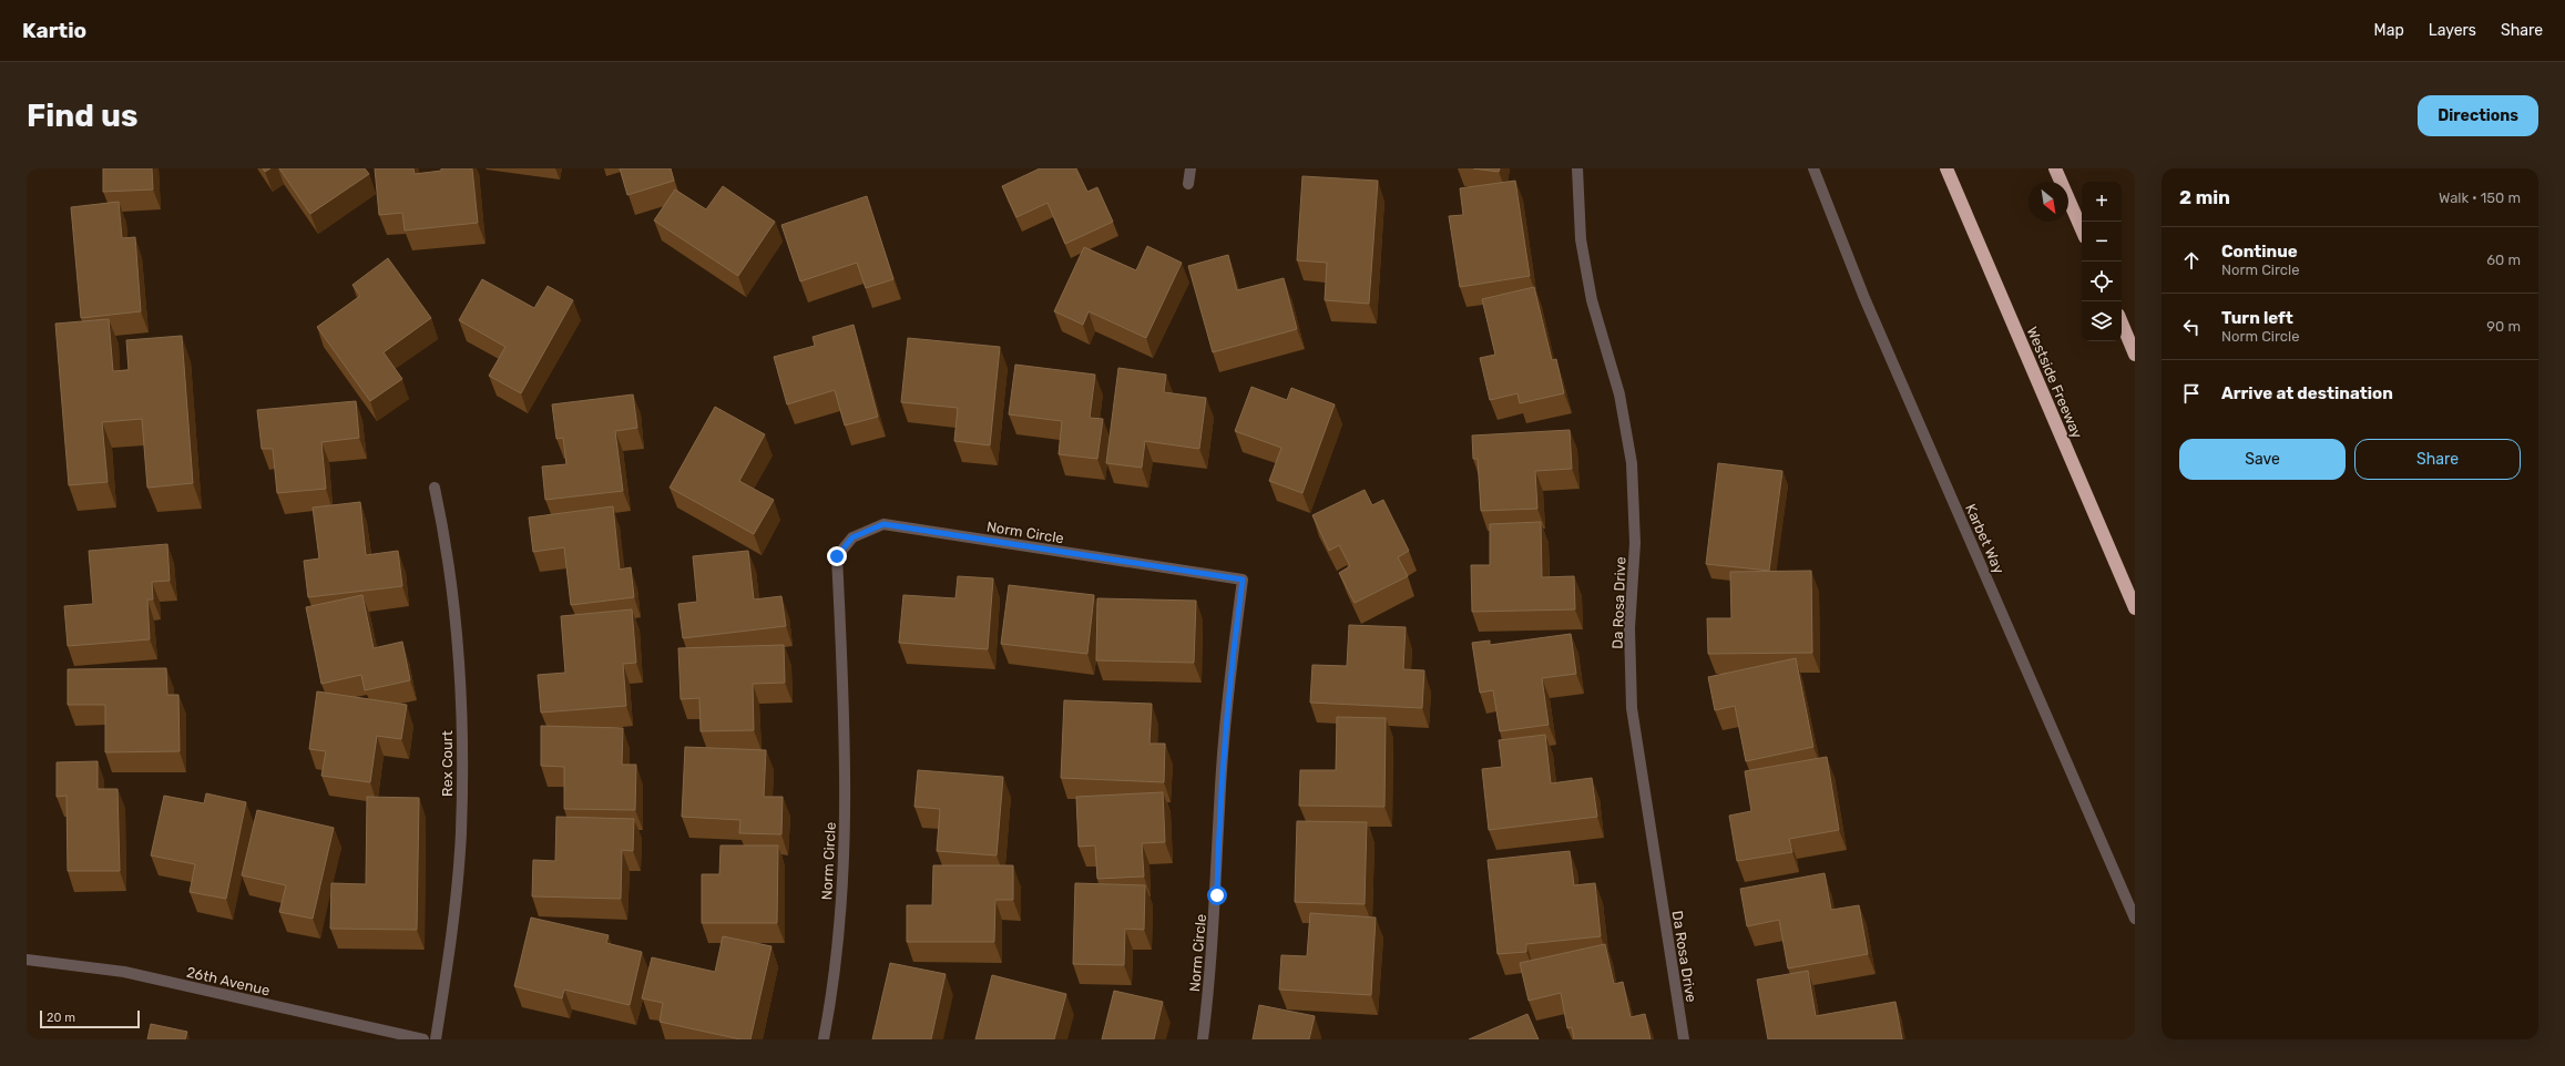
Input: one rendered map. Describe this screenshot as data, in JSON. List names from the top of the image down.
{
  "streets": {
    "highway": ["Westside Freeway"],
    "street": [
      "Norm Circle",
      "Karbet Way",
      "Da Rosa Drive",
      "Rex Court",
      "26th Avenue"
    ]
  },
  "scale_bar": "20 m",
  "north": "bottom right",
  "page": {
    "header": "Kartio",
    "nav": ["Map", "Layers", "Share"],
    "buttons": [
      "Directions",
      ["Save", "Share"]
    ],
    "title": "Find us",
    "heading": ["2 min", "Walk · 150 m"],
    "map_buttons": ["+", "−"],
    "list": [
      ["Continue", "Norm Circle", "60 m"],
      ["Turn left", "Norm Circle", "90 m"],
      "Arrive at destination"
    ],
    "scale": "20 m"
  }
}
